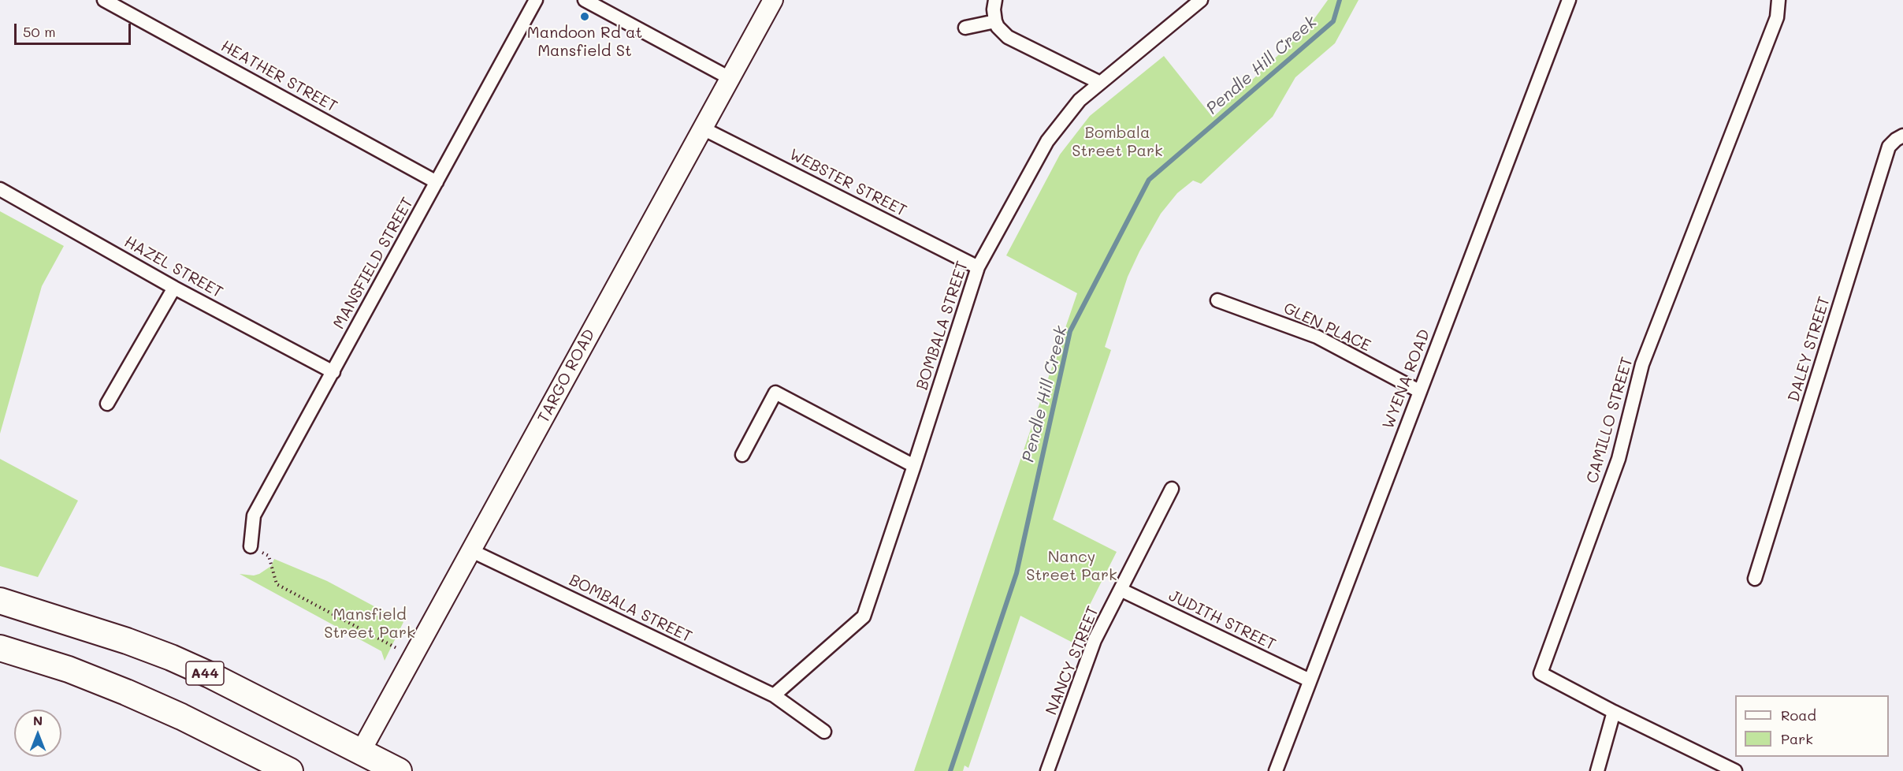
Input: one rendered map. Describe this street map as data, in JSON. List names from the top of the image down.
{
  "streets": {
    "highway": ["A44"],
    "street": [
      "HEATHER STREET",
      "WEBSTER STREET",
      "MANSFIELD STREET",
      "HAZEL STREET",
      "BOMBALA STREET",
      "GLEN PLACE",
      "DALEY STREET",
      "TARGO ROAD",
      "WYENA ROAD",
      "CAMILLO STREET",
      "JUDITH STREET",
      "NANCY STREET"
    ]
  },
  "crossings": [
    ["HEATHER STREET", "MANSFIELD STREET"],
    ["WEBSTER STREET", "BOMBALA STREET"],
    ["WEBSTER STREET", "TARGO ROAD"],
    ["MANSFIELD STREET", "HAZEL STREET"],
    ["BOMBALA STREET", "TARGO ROAD"],
    ["GLEN PLACE", "WYENA ROAD"],
    ["TARGO ROAD", "A44"],
    ["WYENA ROAD", "JUDITH STREET"],
    ["JUDITH STREET", "NANCY STREET"]
  ],
  "water": ["Pendle Hill Creek"],
  "parks": ["Bombala Street Park", "Nancy Street Park", "Mansfield Street Park"],
  "places": ["Mandoon Rd at Mansfield St"],
  "legend": ["Road", "Park"],
  "scale_bar": "50 m",
  "north": "top"
}
